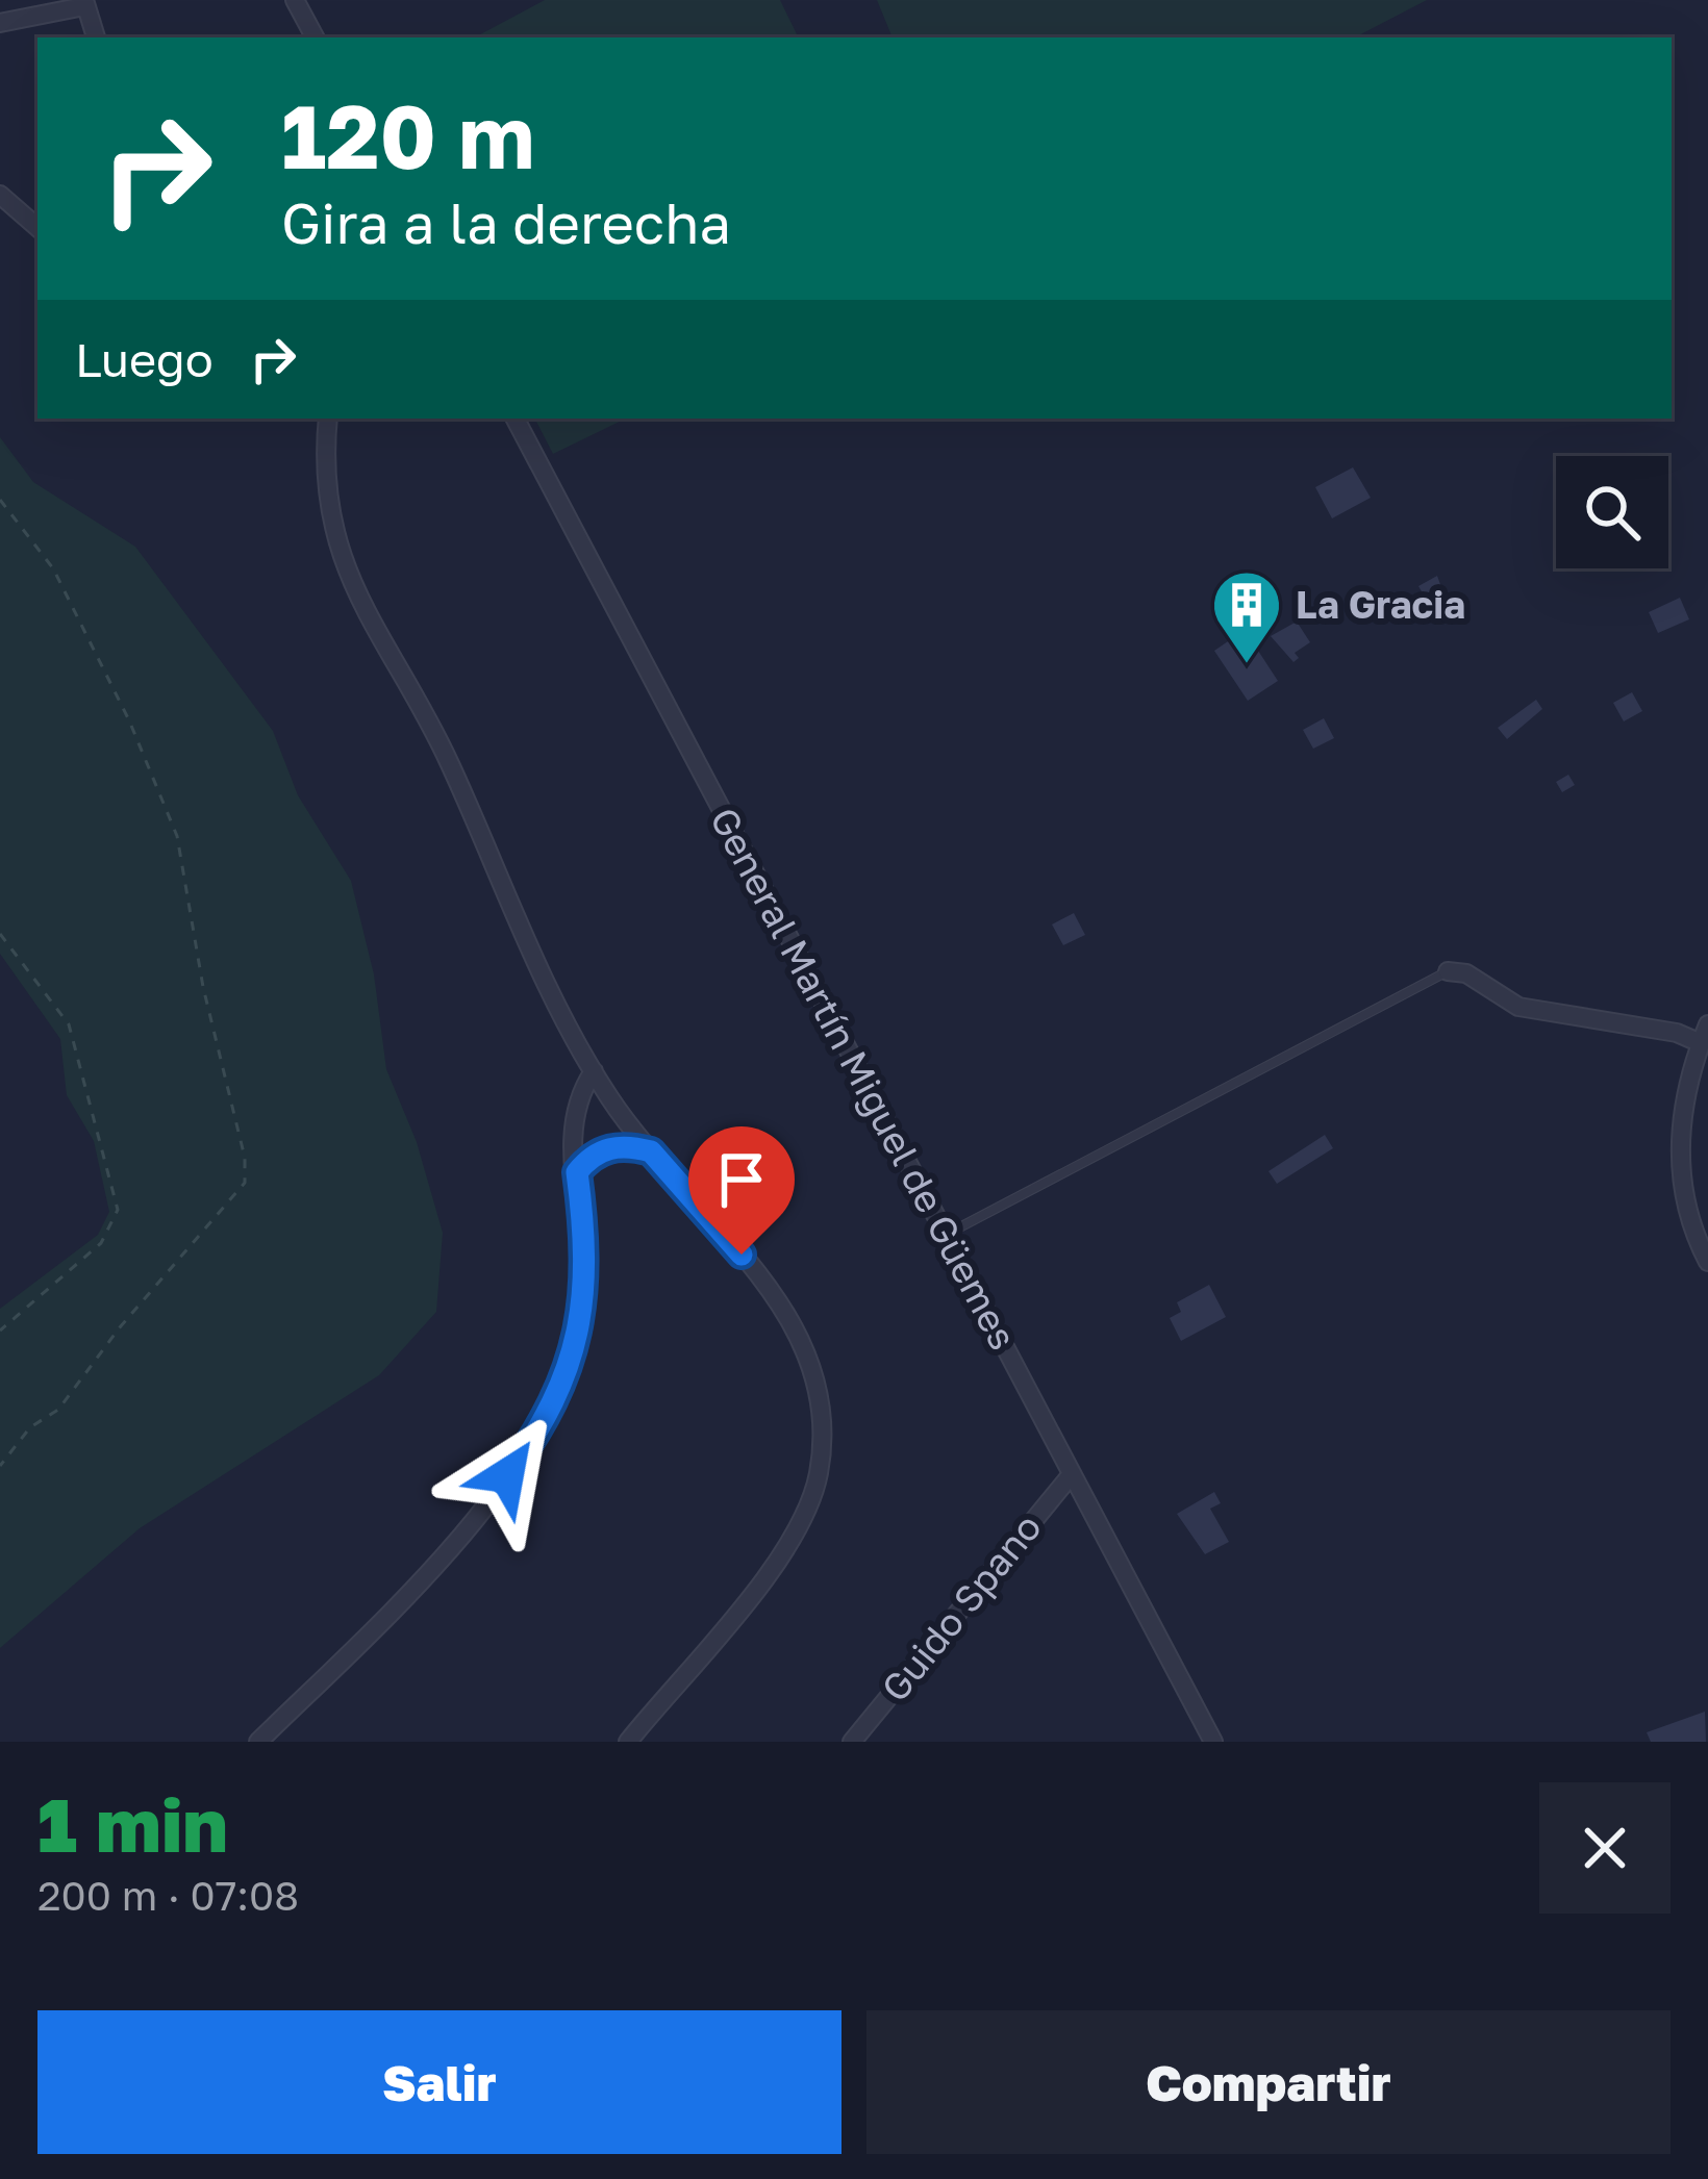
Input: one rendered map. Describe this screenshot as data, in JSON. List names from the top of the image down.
{
  "streets": {
    "street": ["General Martín Miguel de Güemes", "Guido Spano"]
  },
  "crossings": [
    ["General Martín Miguel de Güemes", "Guido Spano"]
  ],
  "places": {
    "building": ["La Gracia"]
  },
  "page": {
    "turn": ["120 m", "Gira a la derecha"],
    "then": "Luego",
    "heading": ["1 min", "200 m · 07:08"],
    "buttons": ["Salir", "Compartir"]
  }
}
